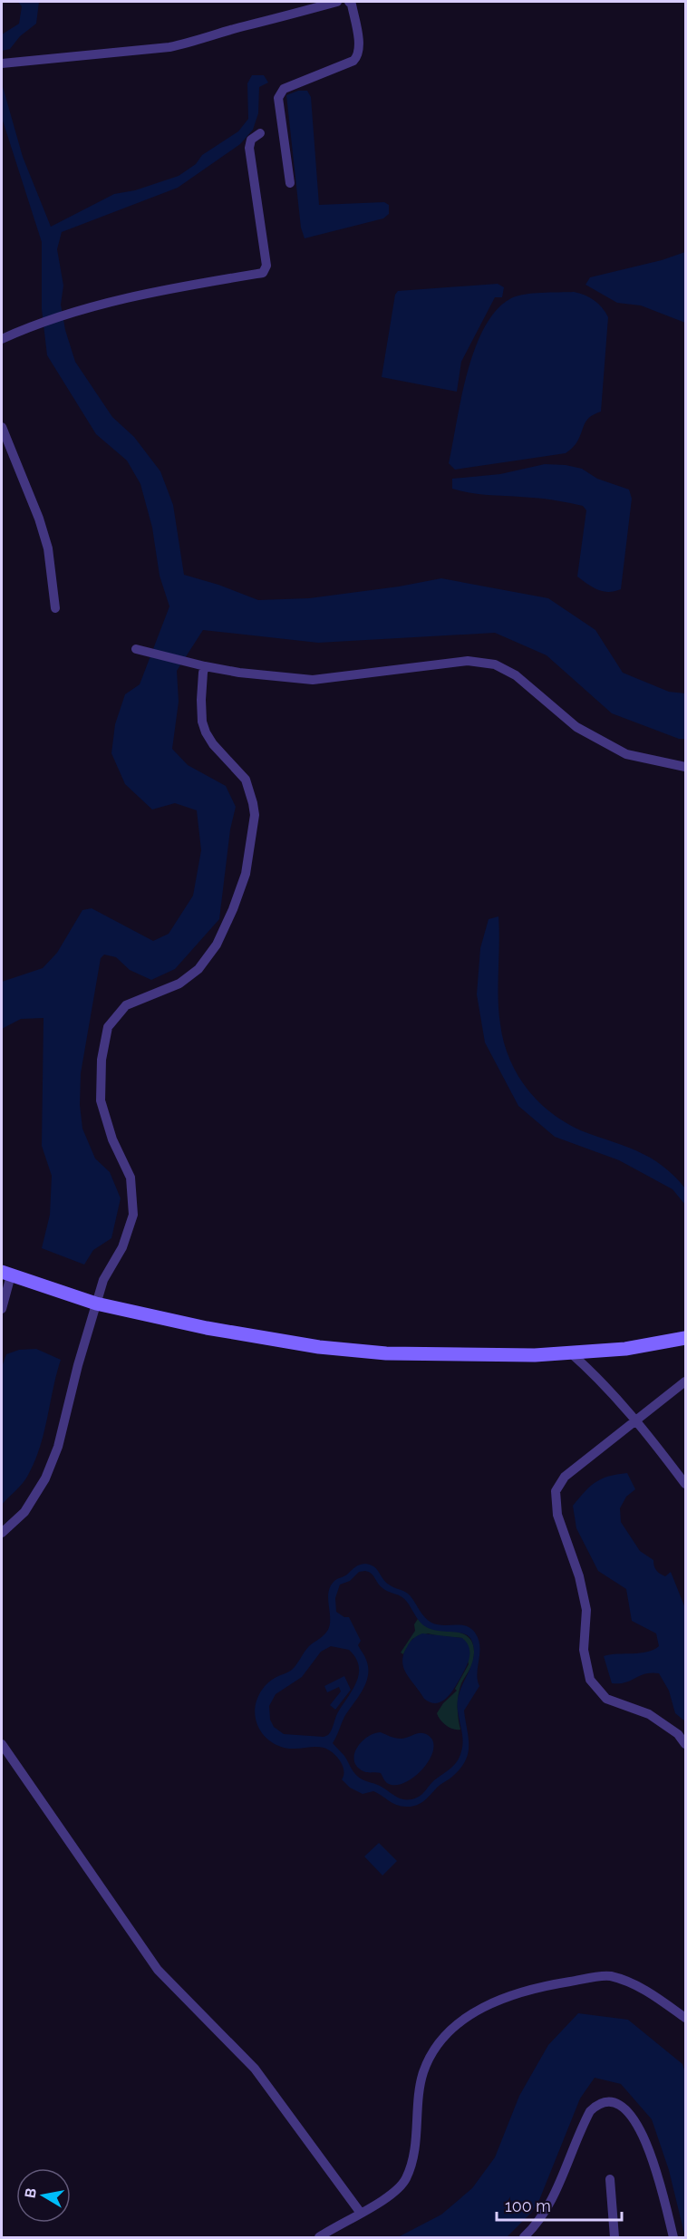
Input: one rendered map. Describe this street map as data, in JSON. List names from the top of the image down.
{
  "scale_bar": "100 m",
  "north": "left"
}
